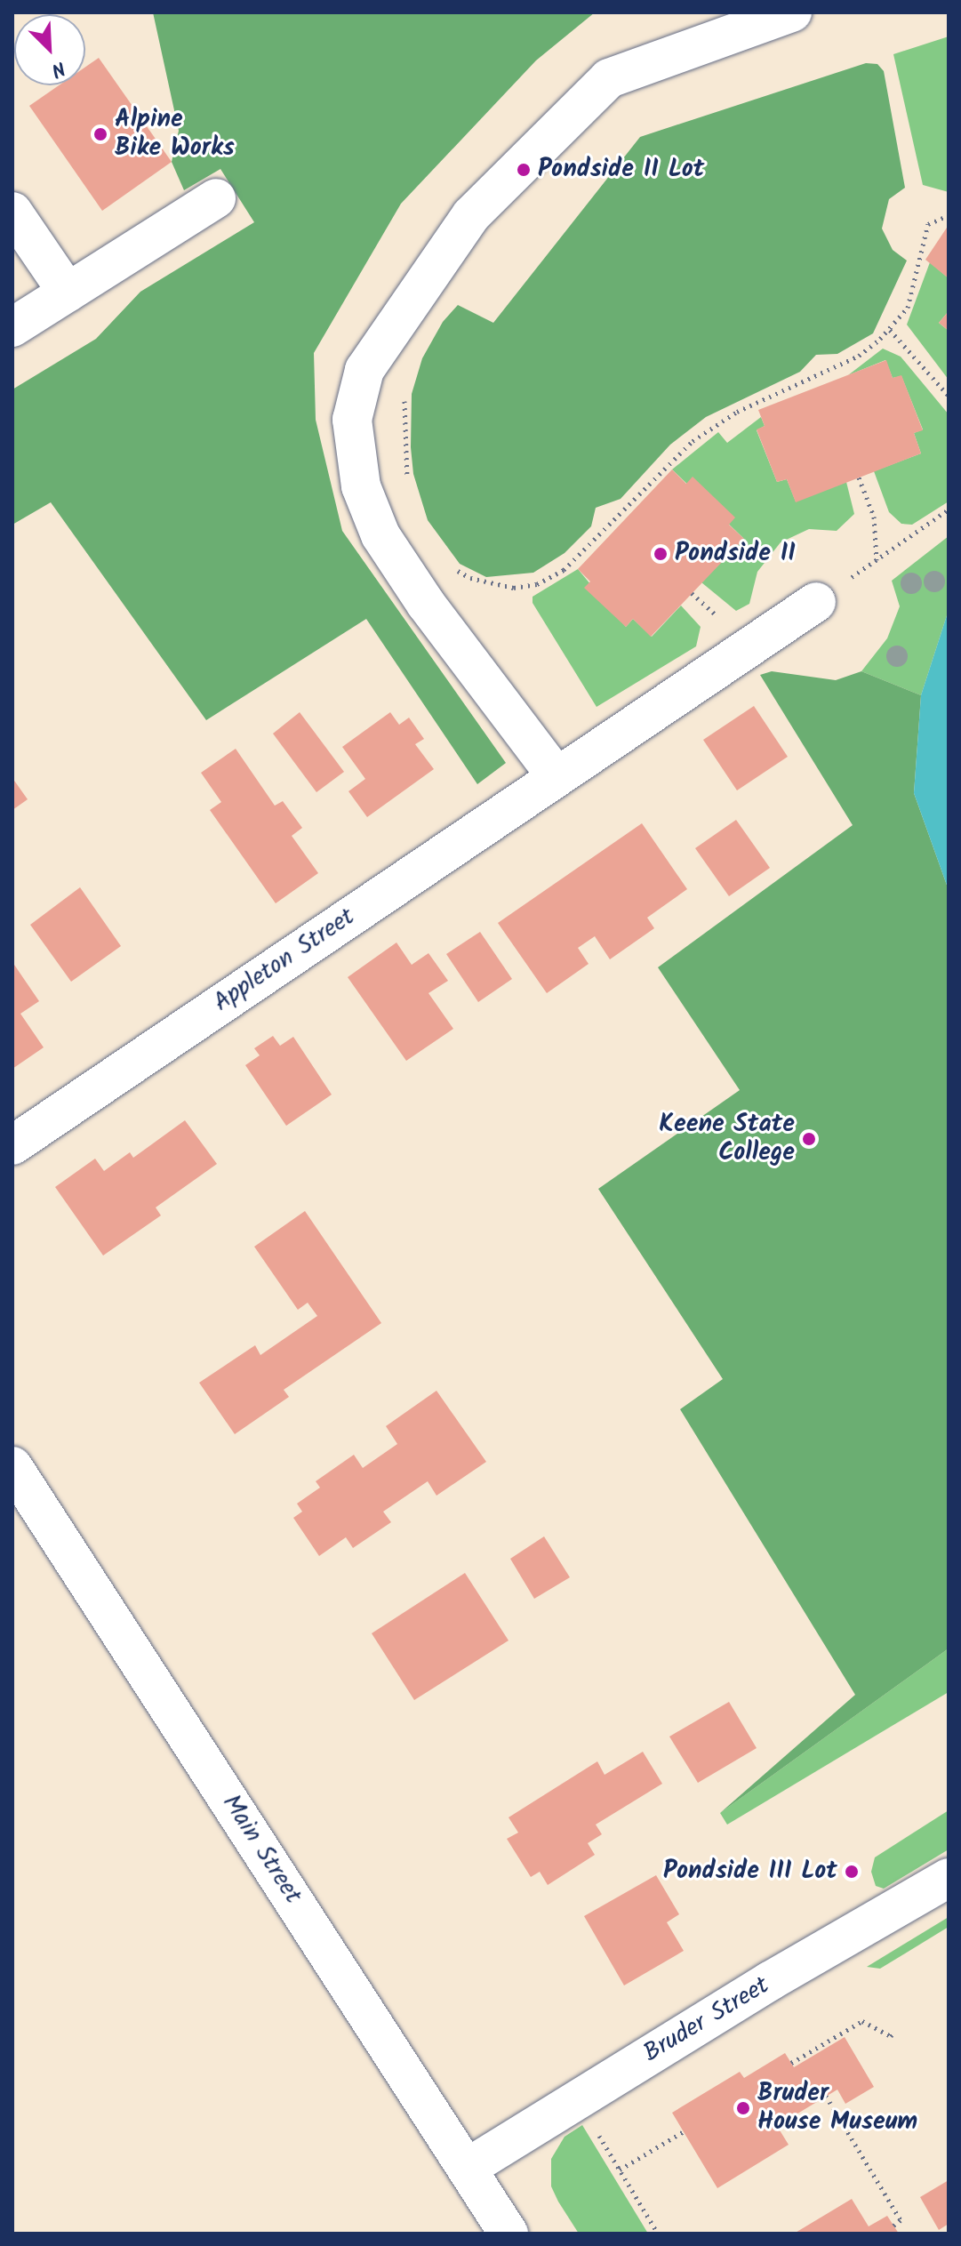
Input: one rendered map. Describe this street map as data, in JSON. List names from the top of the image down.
{
  "streets": {
    "street": ["Appleton Street", "Main Street", "Bruder Street"]
  },
  "crossings": [
    ["Main Street", "Bruder Street"]
  ],
  "places": [
    "Alpine Bike Works",
    "Pondside II Lot",
    "Pondside II",
    "Keene State College",
    "Pondside III Lot",
    "Bruder House Museum"
  ],
  "north": "bottom right"
}
